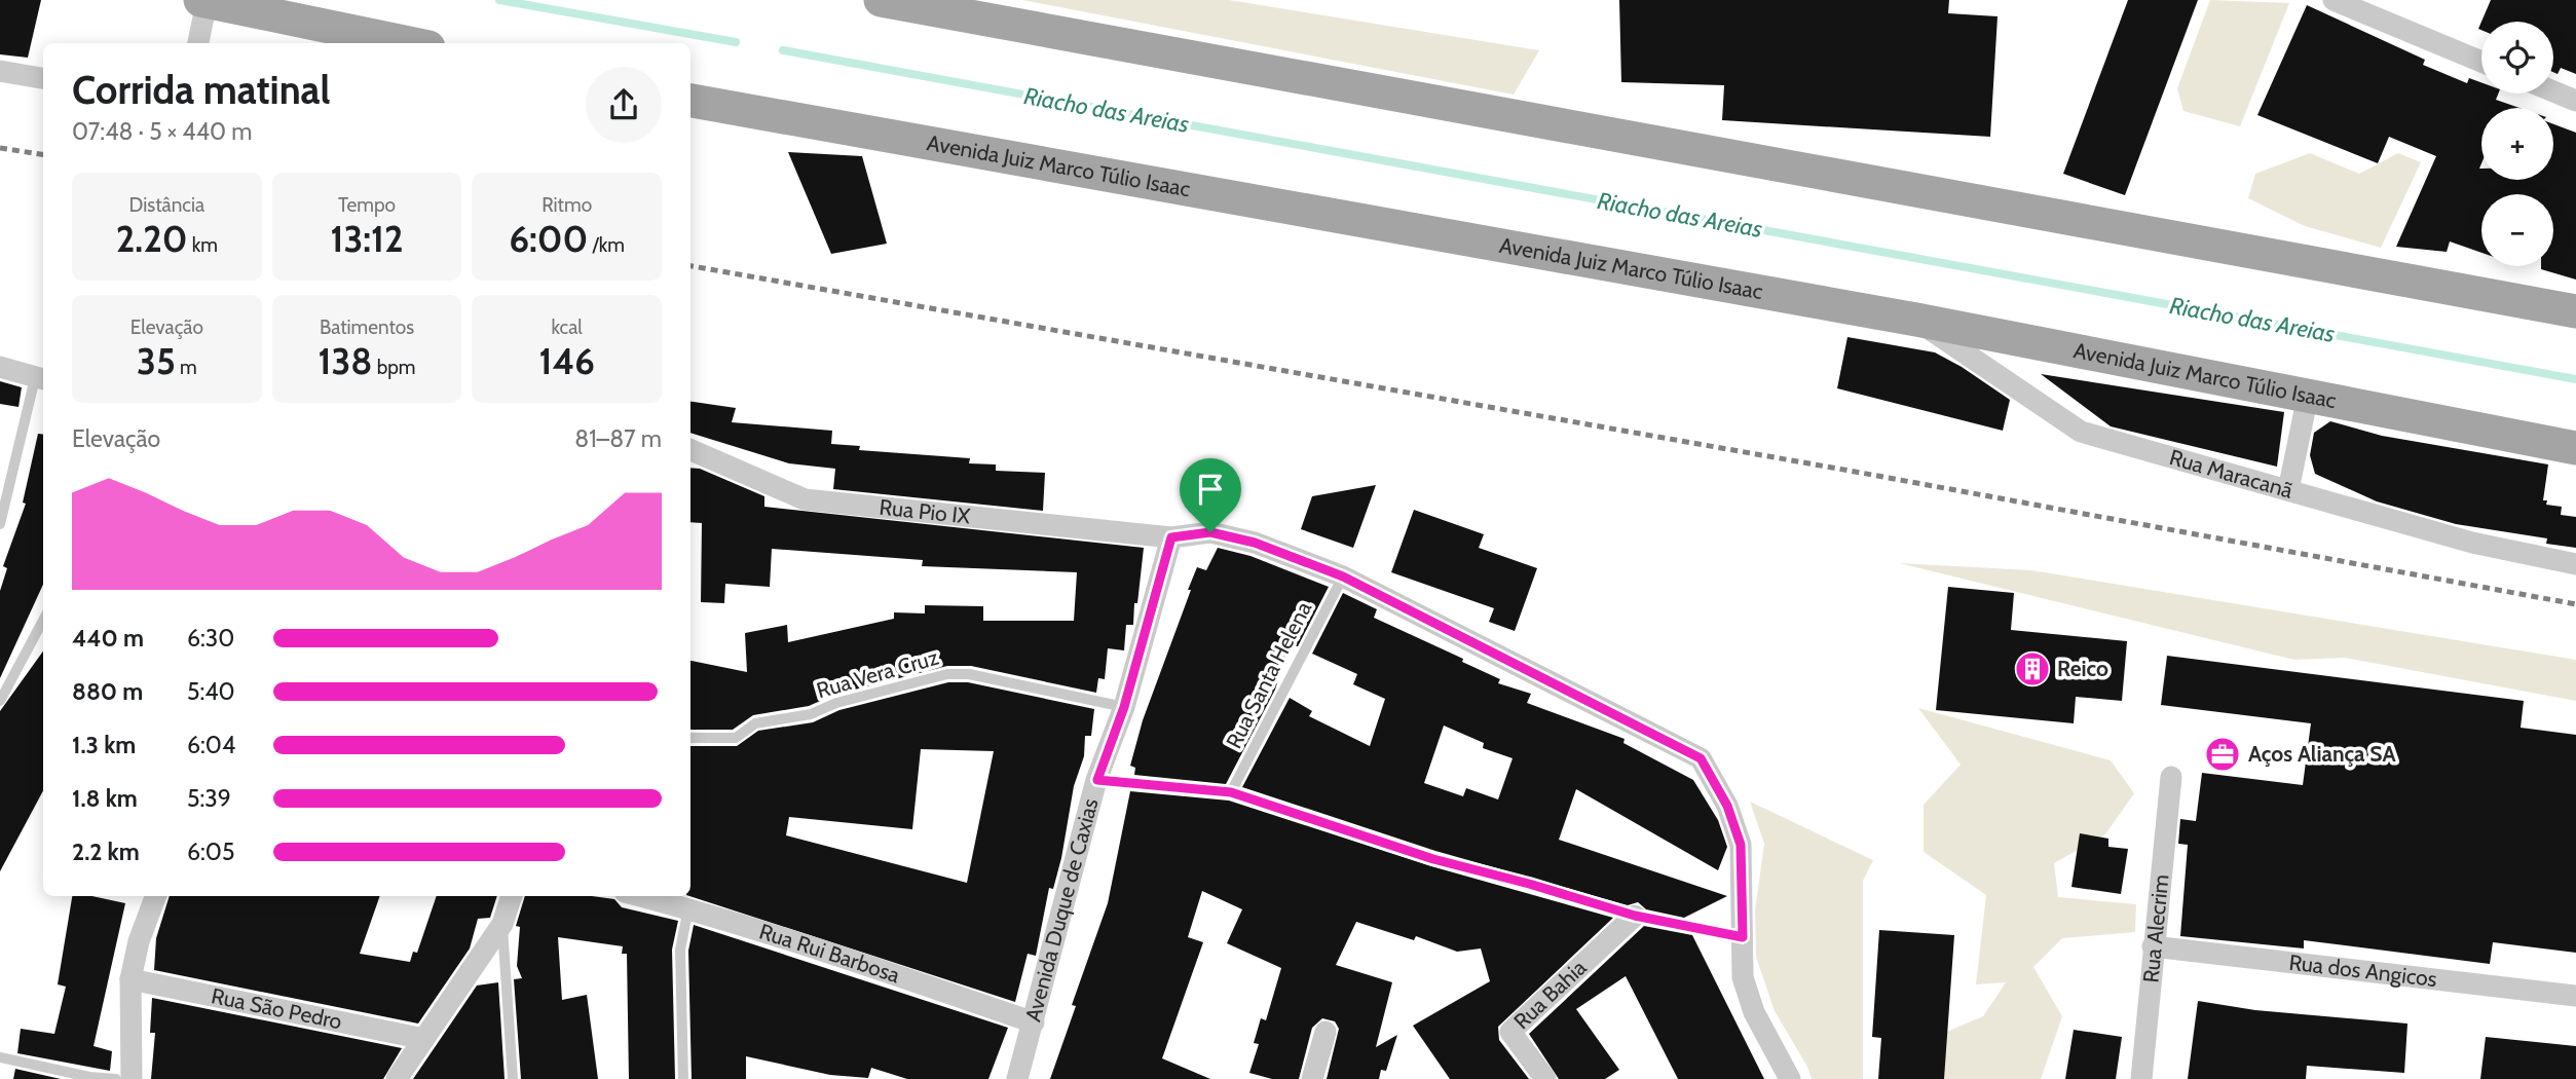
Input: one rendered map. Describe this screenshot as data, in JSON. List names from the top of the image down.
{
  "streets": {
    "main road": ["Avenida Juiz Marco Túlio Isaac"],
    "street": [
      "Rua Maracanã",
      "Rua Pio IX",
      "Avenida Duque de Caxias",
      "Rua Alecrim",
      "Rua Rui Barbosa",
      "Rua dos Angicos",
      "Rua Bahia",
      "Rua São Pedro"
    ],
    "lane": ["Rua Vera Cruz", "Rua Santa Helena"]
  },
  "crossings": [
    ["Avenida Juiz Marco Túlio Isaac", "Rua Maracanã"],
    ["Rua Pio IX", "Rua Santa Helena"],
    ["Rua Pio IX", "Avenida Duque de Caxias"],
    ["Rua Vera Cruz", "Avenida Duque de Caxias"],
    ["Avenida Duque de Caxias", "Rua Rui Barbosa"],
    ["Rua Alecrim", "Rua dos Angicos"]
  ],
  "water": ["Riacho das Areias"],
  "places": {
    "building": ["Reico"],
    "office": ["Aços Aliança SA"]
  },
  "page": {
    "map_buttons": ["+", "−"],
    "heading": ["Corrida matinal", "07:48 · 5 × 440 m"],
    "stats": [
      ["Distância", "2.20 km"],
      ["Tempo", "13:12"],
      ["Ritmo", "6:00 /km"],
      ["Elevação", "35 m"],
      ["Batimentos", "138 bpm"],
      ["kcal", "146"]
    ],
    "chart": ["Elevação", "81–87 m"],
    "list": [
      {
        "name": "440 m",
        "note": "6:30"
      },
      {
        "name": "880 m",
        "note": "5:40"
      },
      {
        "name": "1.3 km",
        "note": "6:04"
      },
      {
        "name": "1.8 km",
        "note": "5:39"
      },
      {
        "name": "2.2 km",
        "note": "6:05"
      }
    ]
  }
}
